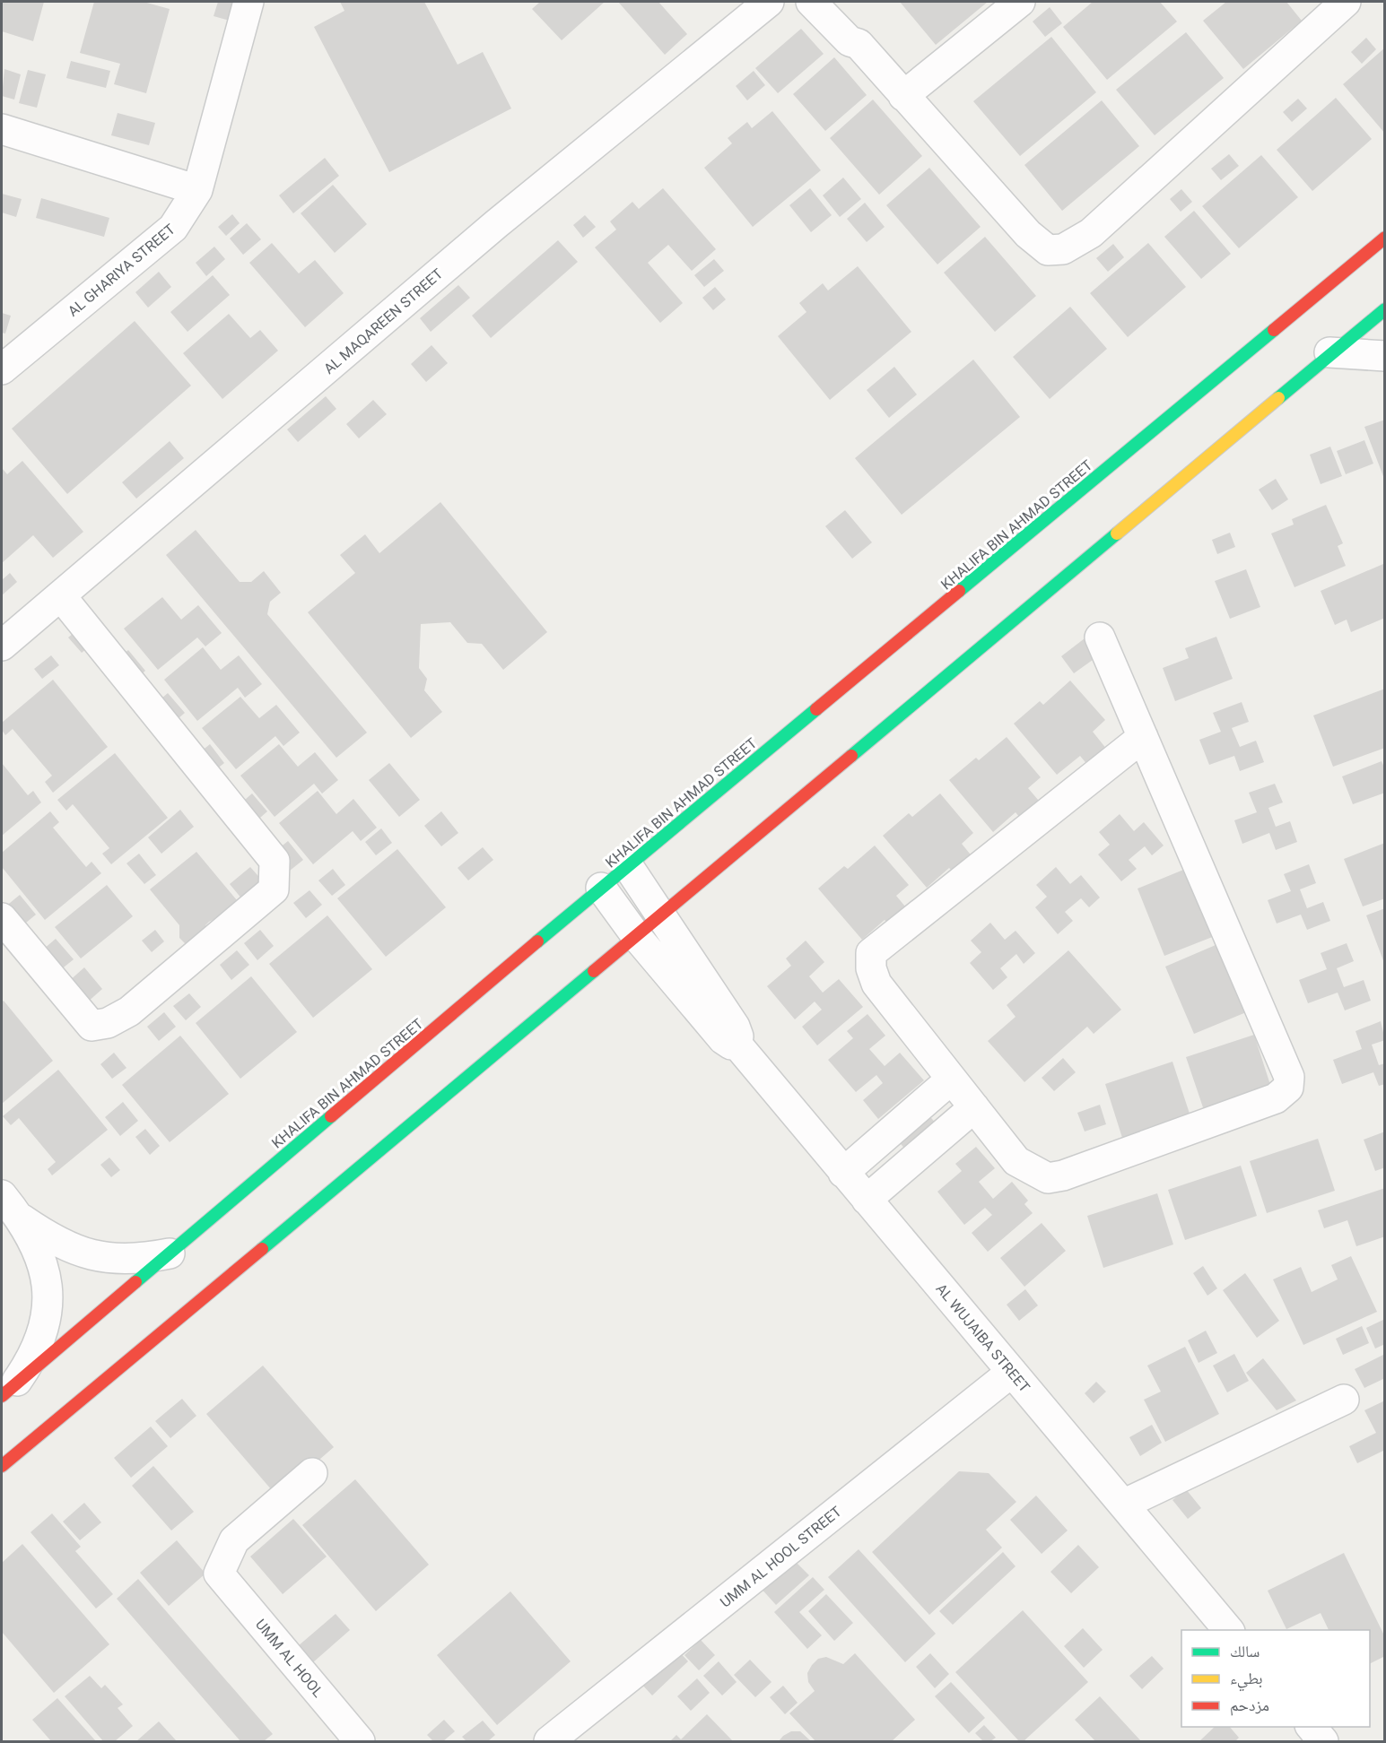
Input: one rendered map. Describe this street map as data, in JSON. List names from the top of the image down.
{
  "streets": {
    "street": [
      "AL GHARIYA STREET",
      "AL MAQAREEN STREET",
      "KHALIFA BIN AHMAD STREET",
      "AL WUJAIBA STREET",
      "UMM AL HOOL STREET",
      "UMM AL HOOL"
    ]
  },
  "crossings": [
    ["AL WUJAIBA STREET", "UMM AL HOOL STREET"]
  ],
  "legend": ["سالك", "بطيء", "مزدحم"]
}
